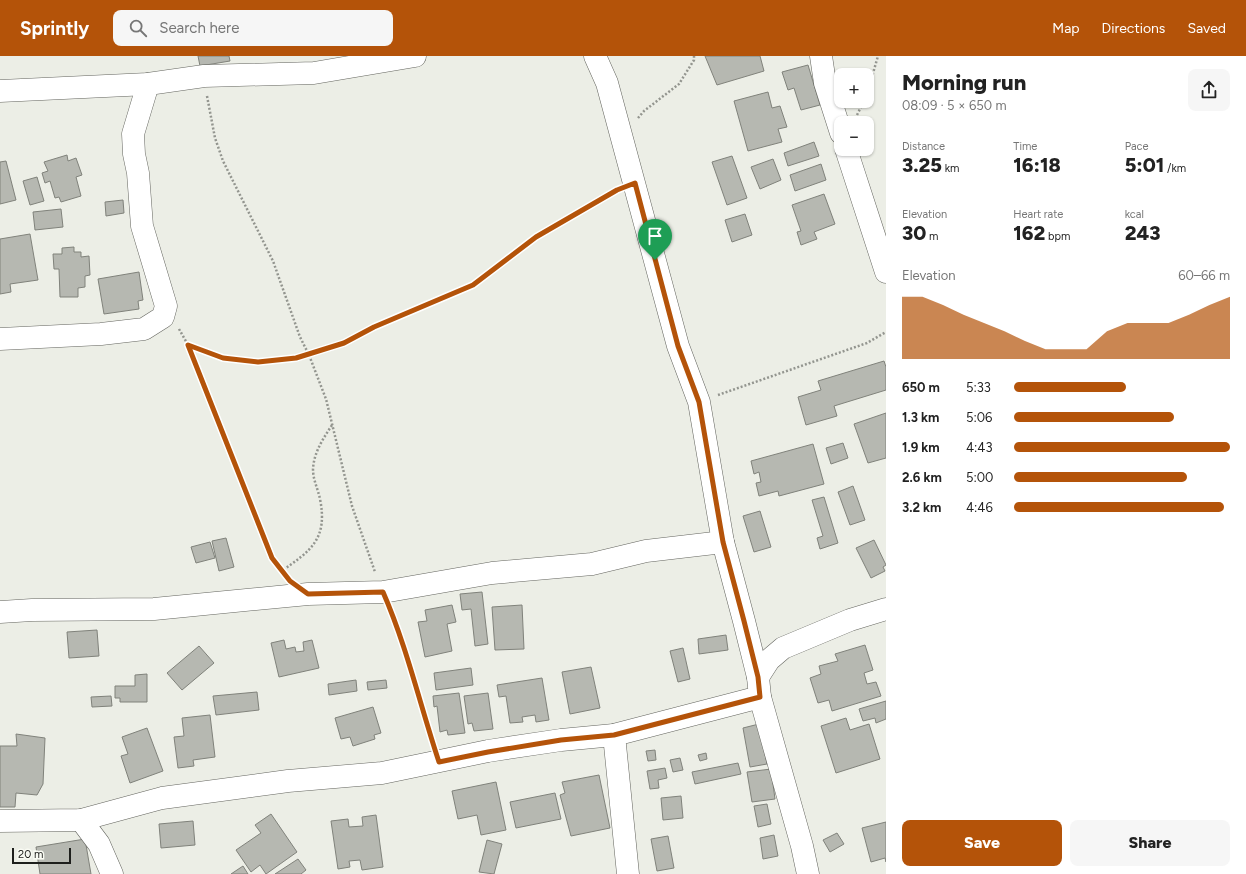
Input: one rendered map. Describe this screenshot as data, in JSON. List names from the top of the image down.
{
  "scale_bar": "20 m",
  "page": {
    "header": "Sprintly",
    "search": "Search here",
    "nav": ["Map", "Directions", "Saved"],
    "heading": ["Morning run", "08:09 · 5 × 650 m"],
    "map_buttons": ["+", "−"],
    "stats": [
      ["Distance", "3.25 km"],
      ["Time", "16:18"],
      ["Pace", "5:01 /km"],
      ["Elevation", "30 m"],
      ["Heart rate", "162 bpm"],
      ["kcal", "243"]
    ],
    "chart": ["Elevation", "60–66 m"],
    "list": [
      {
        "name": "650 m",
        "note": "5:33"
      },
      {
        "name": "1.3 km",
        "note": "5:06"
      },
      {
        "name": "1.9 km",
        "note": "4:43"
      },
      {
        "name": "2.6 km",
        "note": "5:00"
      },
      {
        "name": "3.2 km",
        "note": "4:46"
      }
    ],
    "buttons": ["Save", "Share"],
    "scale": "20 m"
  }
}
